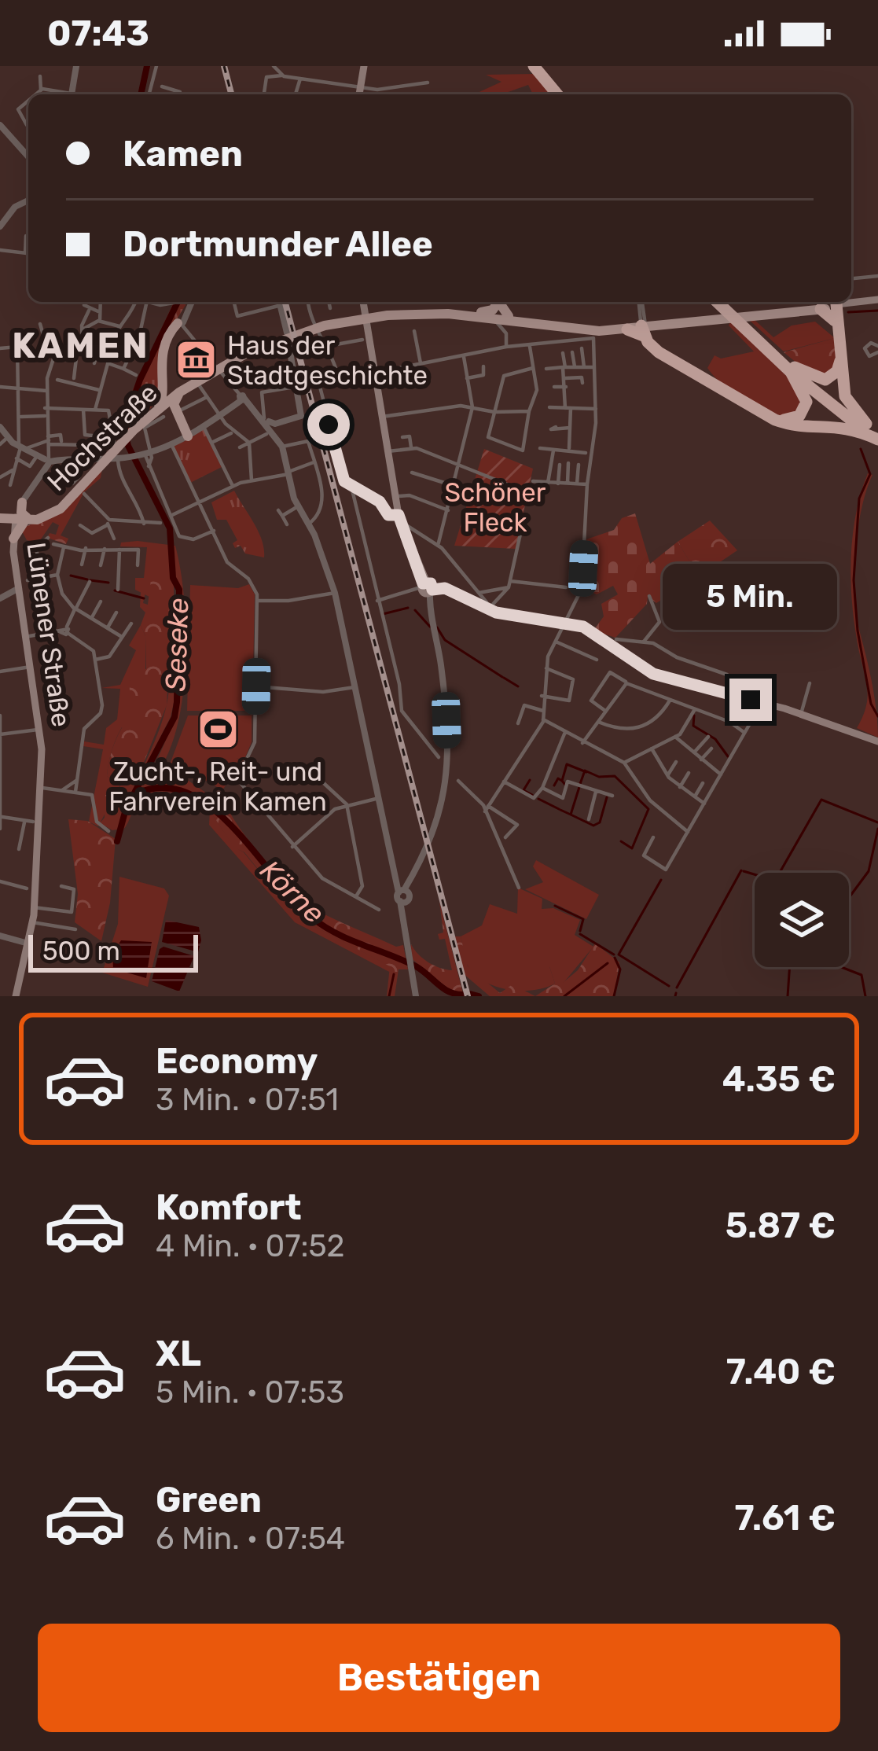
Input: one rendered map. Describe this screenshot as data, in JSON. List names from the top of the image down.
{
  "streets": {
    "main road": ["Hochstraße", "Lünener Straße"]
  },
  "districts": ["KAMEN"],
  "water": ["Seseke", "Körne"],
  "parks": ["Schöner Fleck"],
  "places": {
    "museum": ["Haus der Stadtgeschichte"],
    "sports": ["Zucht-, Reit- und Fahrverein Kamen"]
  },
  "scale_bar": "500 m",
  "page": {
    "status": "07:43",
    "banner": ["Kamen", "Dortmunder Allee"],
    "bubble": "5 Min.",
    "scale": "500 m",
    "list": [
      {
        "name": "Economy",
        "note": "3 Min. · 07:51",
        "value": "4.35 €"
      },
      {
        "name": "Komfort",
        "note": "4 Min. · 07:52",
        "value": "5.87 €"
      },
      {
        "name": "XL",
        "note": "5 Min. · 07:53",
        "value": "7.40 €"
      },
      {
        "name": "Green",
        "note": "6 Min. · 07:54",
        "value": "7.61 €"
      }
    ],
    "buttons": "Bestätigen"
  }
}
